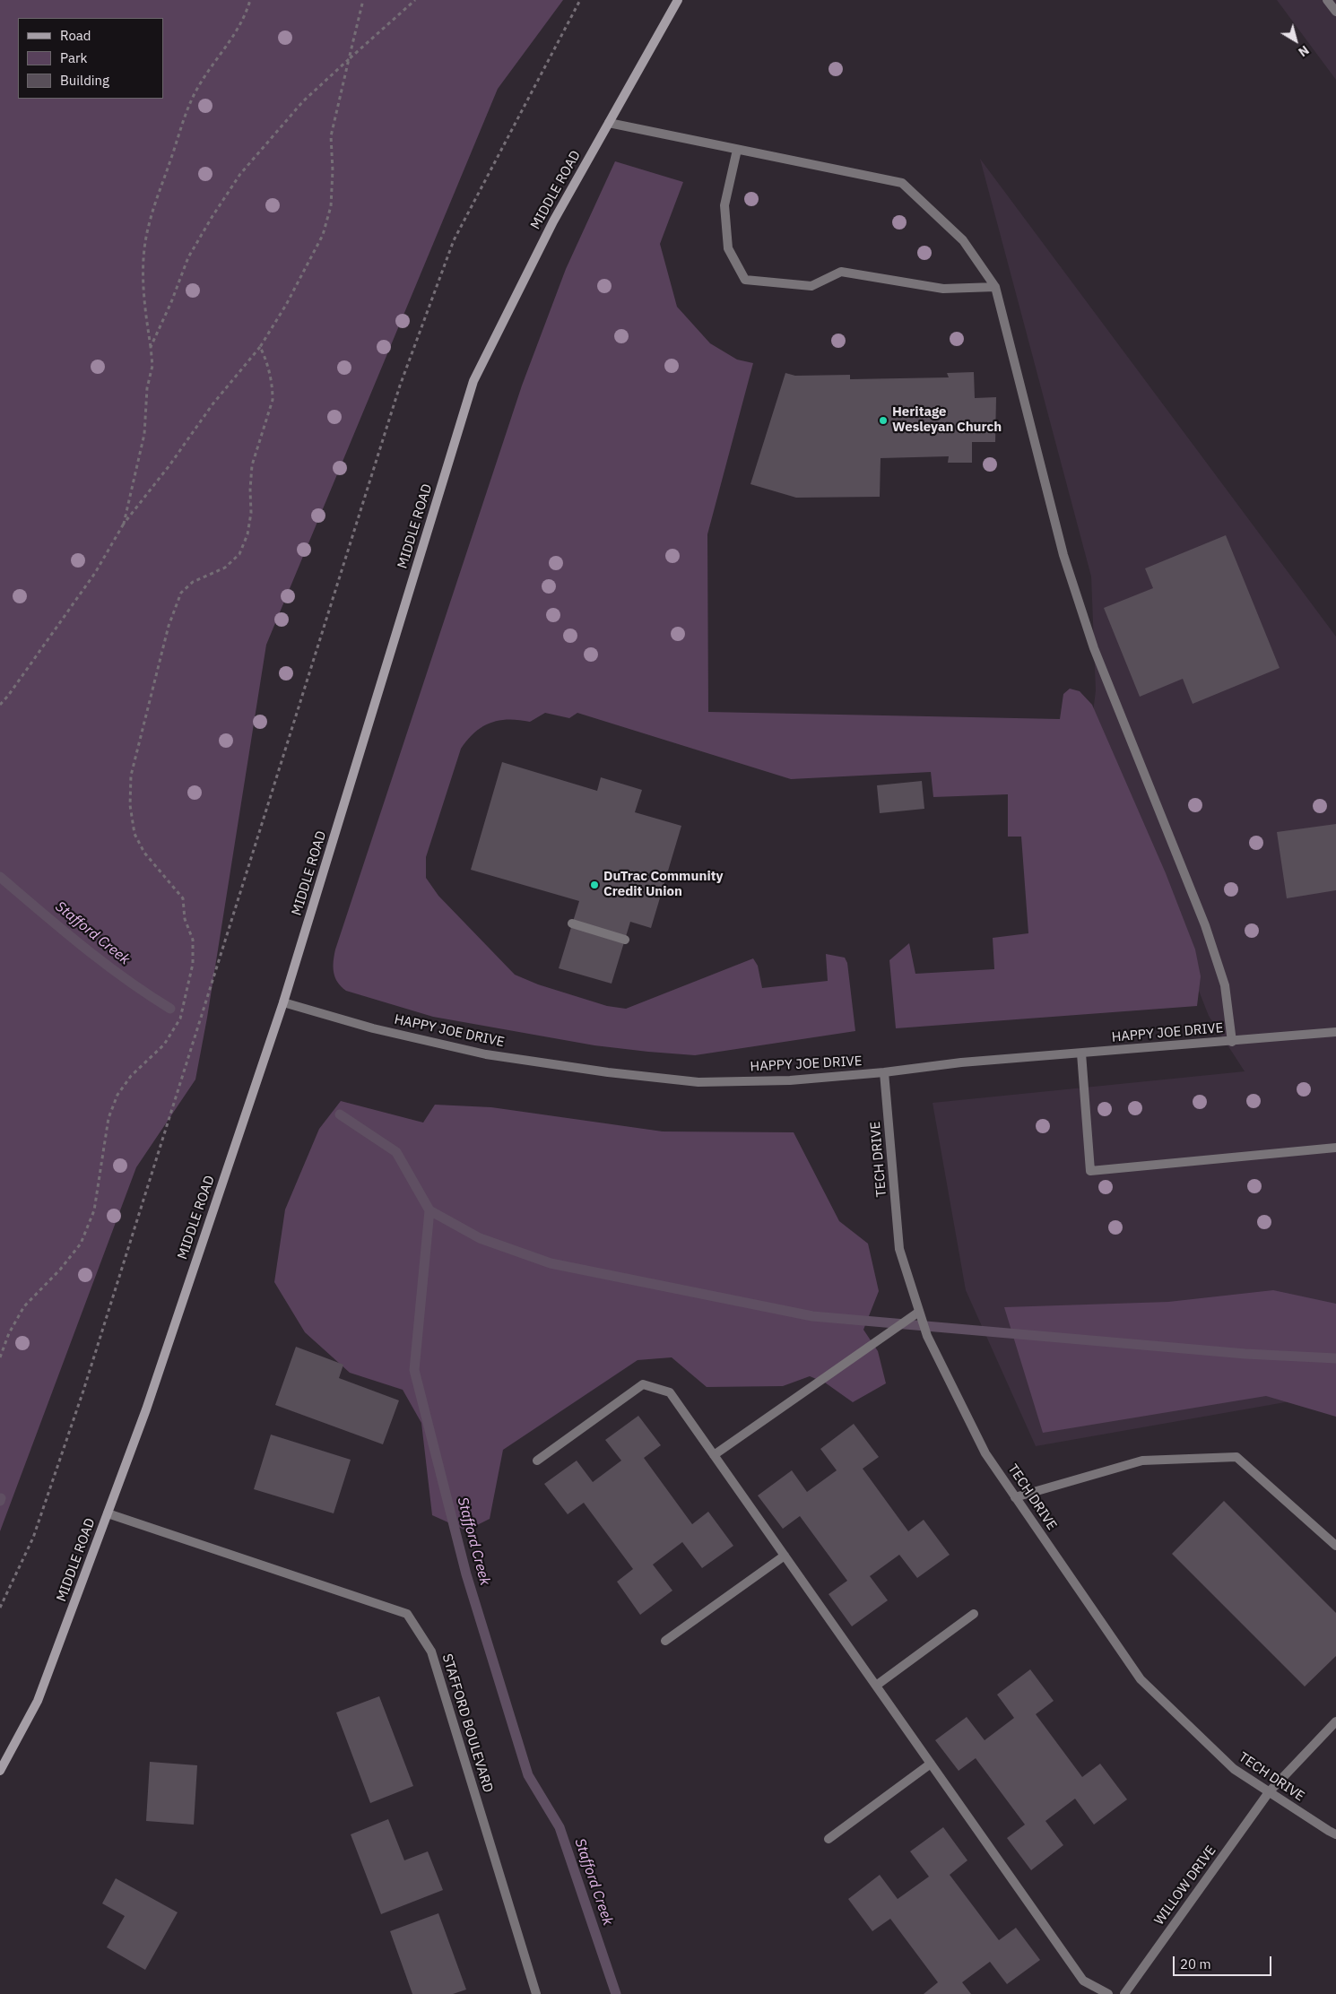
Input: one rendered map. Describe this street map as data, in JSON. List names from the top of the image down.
{
  "streets": {
    "main road": ["MIDDLE ROAD"],
    "street": [
      "HAPPY JOE DRIVE",
      "TECH DRIVE",
      "STAFFORD BOULEVARD",
      "WILLOW DRIVE"
    ]
  },
  "crossings": [
    ["MIDDLE ROAD", "HAPPY JOE DRIVE"],
    ["MIDDLE ROAD", "STAFFORD BOULEVARD"],
    ["HAPPY JOE DRIVE", "TECH DRIVE"],
    ["TECH DRIVE", "WILLOW DRIVE"]
  ],
  "water": ["Stafford Creek"],
  "places": ["Heritage Wesleyan Church", "DuTrac Community Credit Union"],
  "legend": ["Road", "Park", "Building"],
  "scale_bar": "20 m",
  "north": "bottom right"
}
